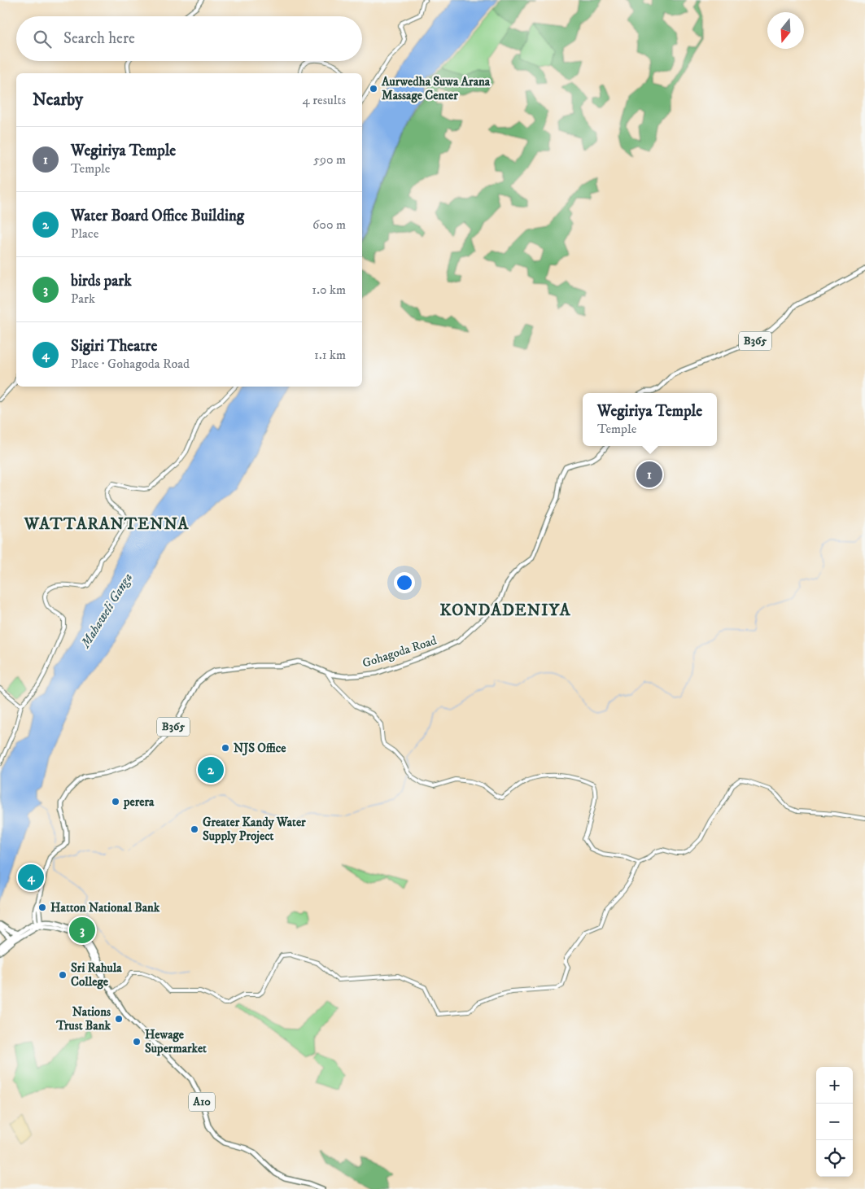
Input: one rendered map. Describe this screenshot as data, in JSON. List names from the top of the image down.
{
  "streets": {
    "highway": ["A10"],
    "main road": ["B365", "Gohagoda Road"]
  },
  "crossings": [
    ["Gohagoda Road", "A10"]
  ],
  "districts": ["WATTARANTENNA", "KONDADENIYA"],
  "water": ["Mahaweli Ganga"],
  "places": [
    "Aurwedha Suwa Arana Massage Center",
    "NJS Office",
    "perera",
    "Greater Kandy Water Supply Project",
    "Hatton National Bank",
    "Sri Rahula College",
    "Nations Trust Bank",
    "Hewage Supermarket"
  ],
  "north": "bottom",
  "page": {
    "search": "Search here",
    "heading": ["Nearby", "4 results"],
    "list": [
      {
        "mark": "1",
        "name": "Wegiriya Temple",
        "note": "Temple",
        "value": "590 m"
      },
      {
        "mark": "2",
        "name": "Water Board Office Building",
        "note": "Place",
        "value": "600 m"
      },
      {
        "mark": "3",
        "name": "birds park",
        "note": "Park",
        "value": "1.0 km"
      },
      {
        "mark": "4",
        "name": "Sigiri Theatre",
        "note": "Place · Gohagoda Road",
        "value": "1.1 km"
      }
    ],
    "popup": ["Wegiriya Temple", "Temple"],
    "pins": [
      "1",
      "2",
      "4",
      "3"
    ],
    "map_buttons": ["+", "−"]
  }
}
